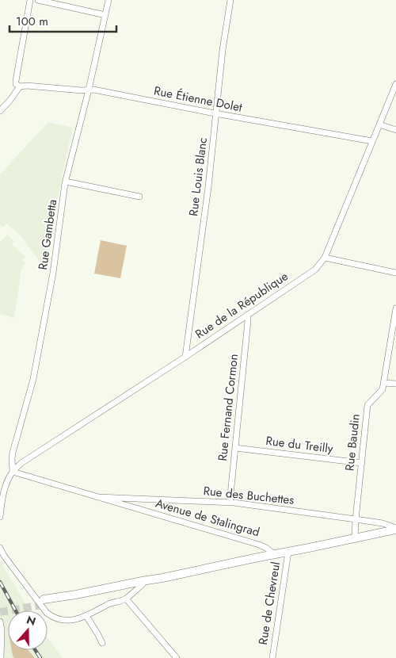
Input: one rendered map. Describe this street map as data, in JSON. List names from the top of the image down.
{
  "streets": {
    "street": [
      "Rue Étienne Dolet",
      "Rue Louis Blanc",
      "Rue Gambetta",
      "Rue de la République",
      "Rue Fernand Cormon",
      "Rue Baudin",
      "Rue du Treilly",
      "Rue des Buchettes",
      "Avenue de Stalingrad",
      "Rue de Chevreul"
    ]
  },
  "crossings": [
    ["Rue Étienne Dolet", "Rue Louis Blanc"],
    ["Rue Étienne Dolet", "Rue Gambetta"],
    ["Rue Étienne Dolet", "Rue de la République"],
    ["Rue Louis Blanc", "Rue de la République"],
    ["Rue Gambetta", "Rue de la République"],
    ["Rue Gambetta", "Avenue de Stalingrad"],
    ["Rue de la République", "Rue Fernand Cormon"],
    ["Rue de la République", "Avenue de Stalingrad"],
    ["Rue Fernand Cormon", "Rue du Treilly"],
    ["Rue Fernand Cormon", "Rue des Buchettes"],
    ["Rue Baudin", "Rue du Treilly"],
    ["Rue Baudin", "Rue des Buchettes"],
    ["Rue des Buchettes", "Avenue de Stalingrad"]
  ],
  "scale_bar": "100 m",
  "north": "top"
}
